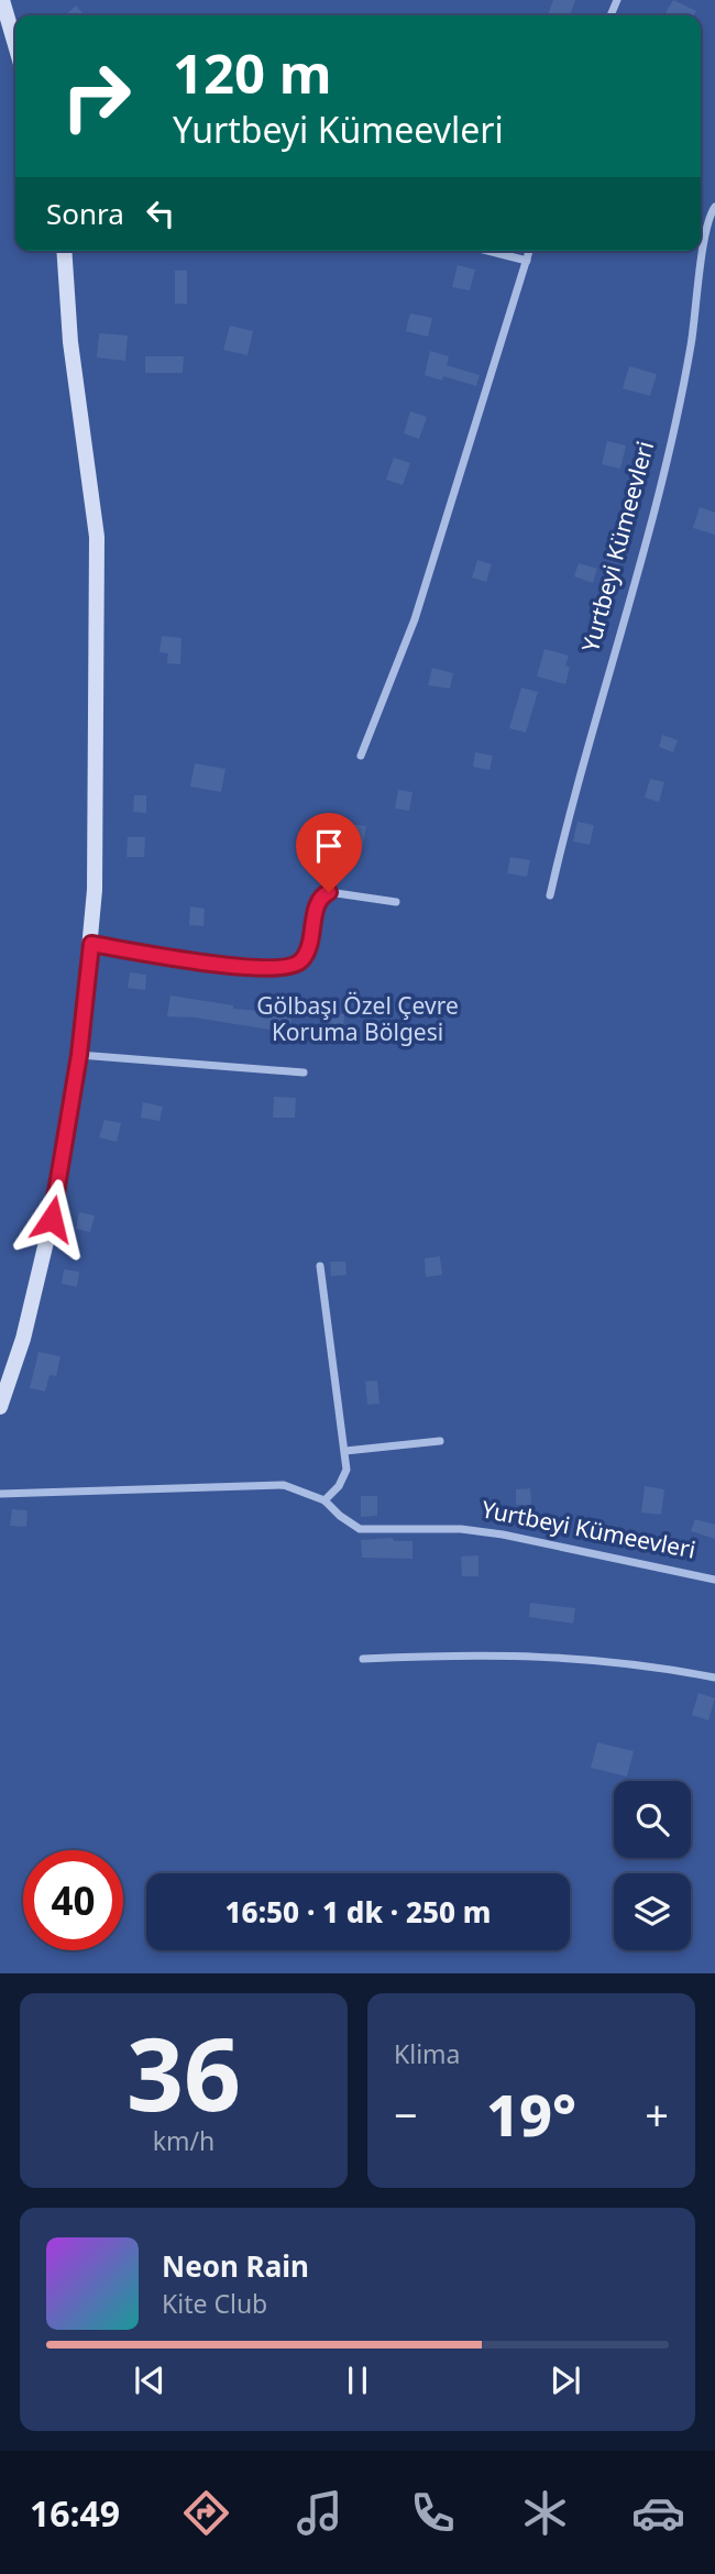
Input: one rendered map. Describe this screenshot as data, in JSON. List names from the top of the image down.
{
  "streets": {
    "street": ["Yurtbeyi Kümeevleri"]
  },
  "parks": ["Gölbaşı Özel Çevre Koruma Bölgesi"],
  "page": {
    "turn": ["120 m", "Yurtbeyi Kümeevleri"],
    "then": "Sonra",
    "limit": "40",
    "trip": "16:50 · 1 dk · 250 m",
    "tile": [
      ["36", "km/h"],
      "Klima"
    ],
    "heat": ["−", "19°", "+"],
    "song": ["Neon Rain", "Kite Club"],
    "tabs": "16:49"
  }
}
